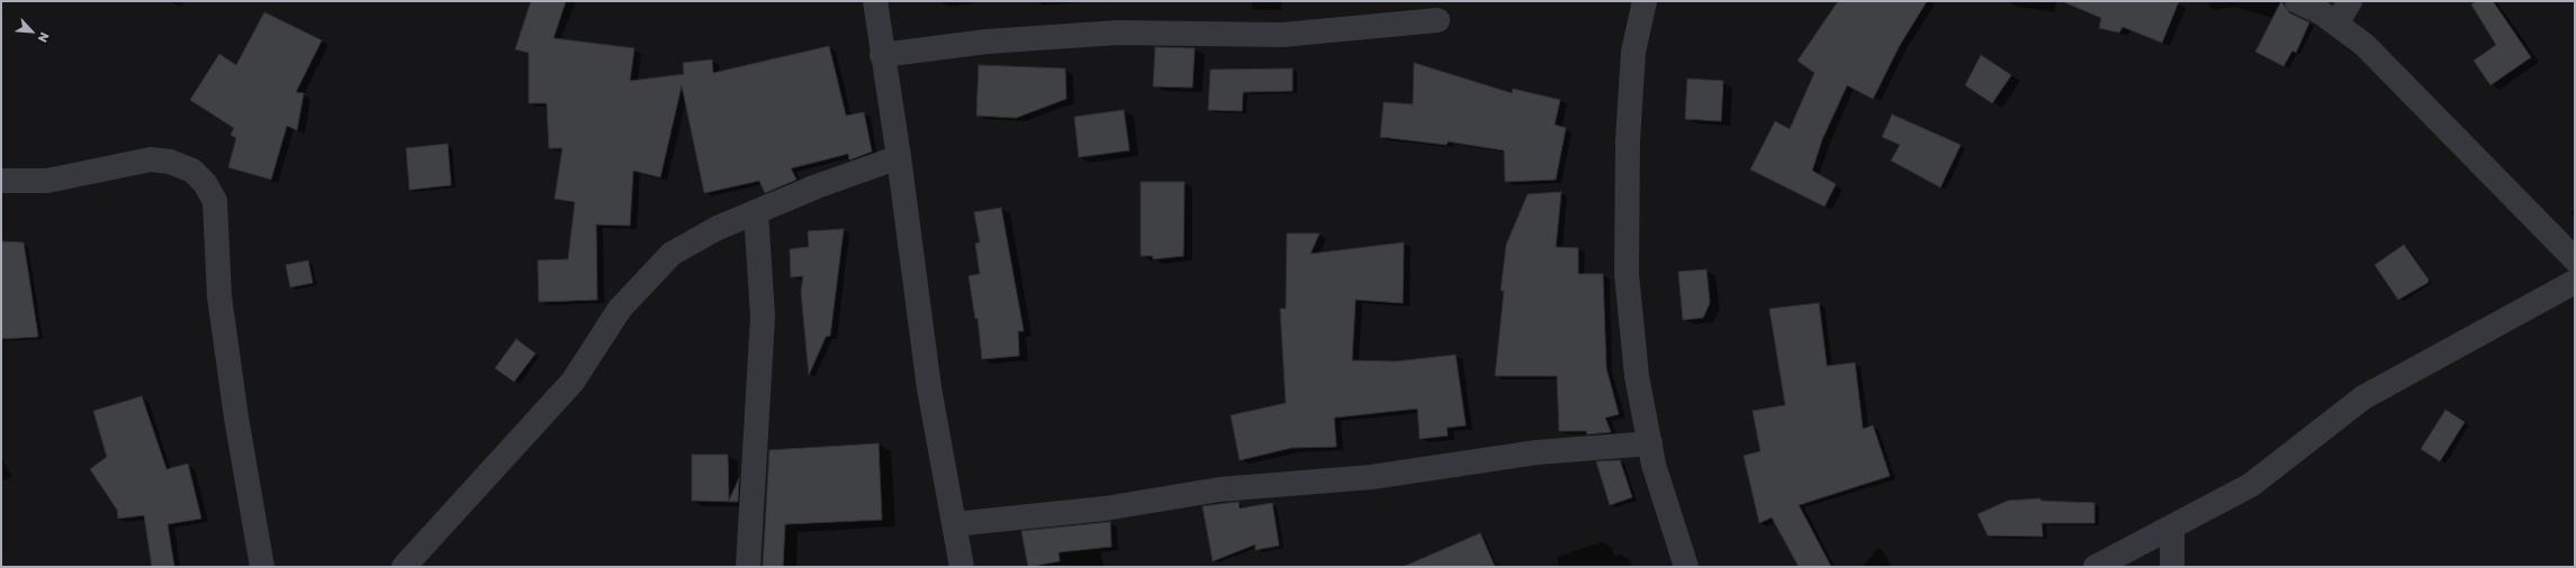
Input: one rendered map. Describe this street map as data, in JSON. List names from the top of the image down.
{
  "north": "bottom right"
}
